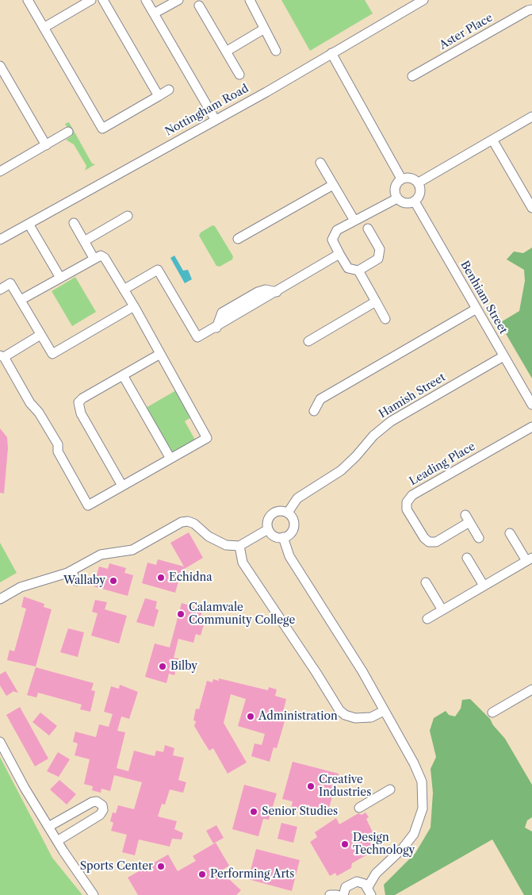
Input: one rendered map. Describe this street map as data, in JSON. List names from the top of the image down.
{
  "streets": {
    "street": [
      "Aster Place",
      "Nottingham Road",
      "Benhiam Street",
      "Hamish Street",
      "Leading Place"
    ]
  },
  "crossings": [
    ["Benhiam Street", "Hamish Street"]
  ],
  "places": [
    "Echidna",
    "Wallaby",
    "Calamvale Community College",
    "Bilby",
    "Administration",
    "Creative Industries",
    "Senior Studies",
    "Design Technology",
    "Sports Center",
    "Performing Arts"
  ]
}
